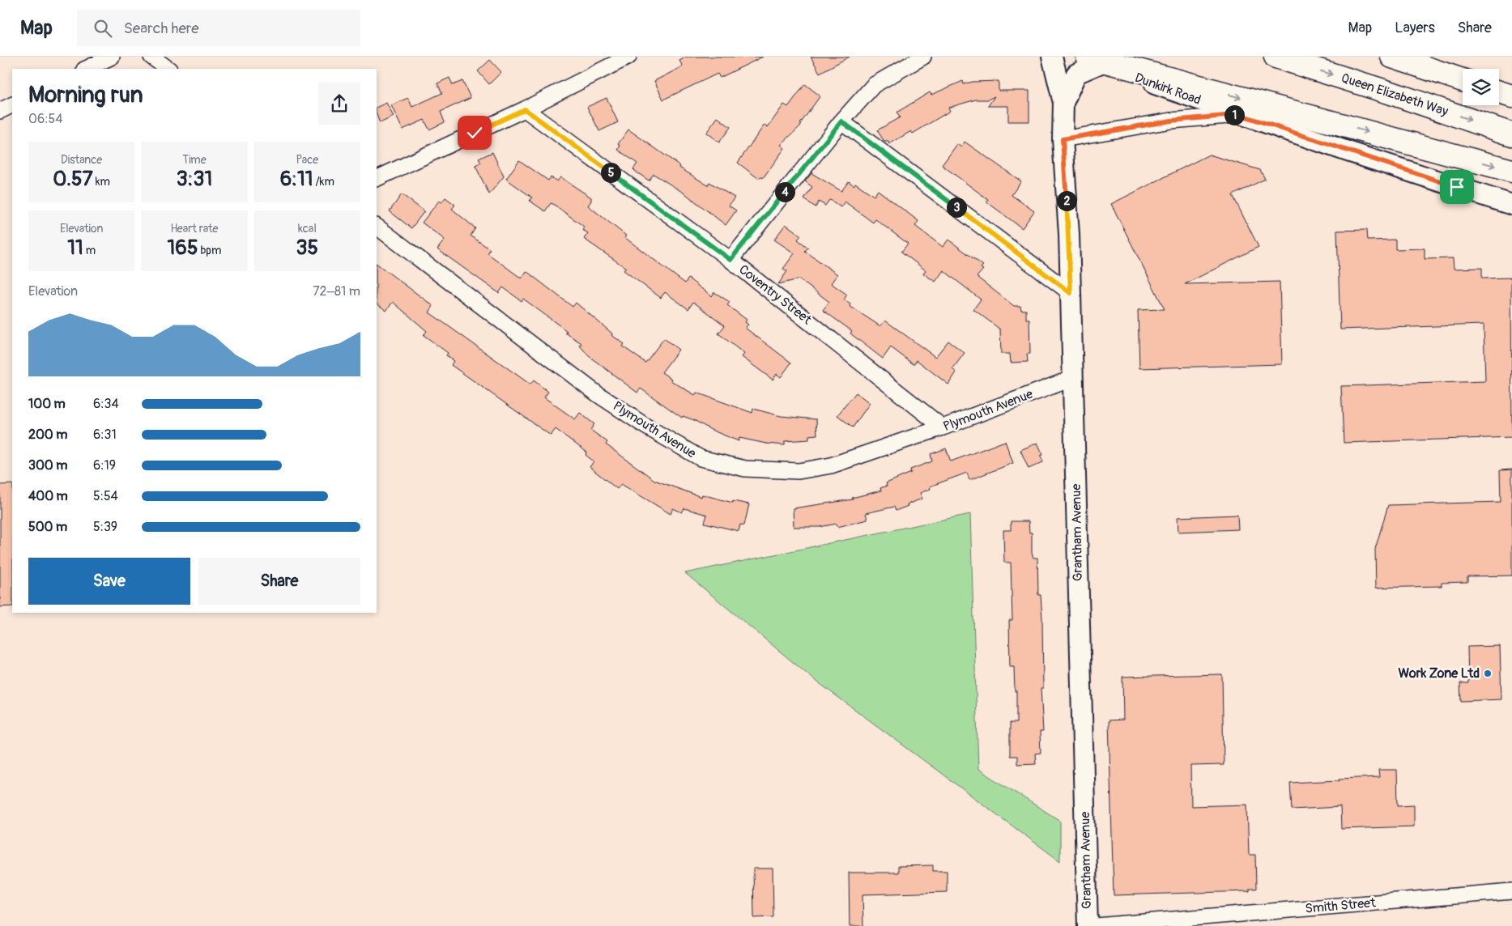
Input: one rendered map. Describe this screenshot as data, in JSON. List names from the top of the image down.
{
  "streets": {
    "highway": ["Queen Elizabeth Way"],
    "street": [
      "Dunkirk Road",
      "Coventry Street",
      "Plymouth Avenue",
      "Grantham Avenue",
      "Smith Street"
    ]
  },
  "crossings": [
    ["Dunkirk Road", "Grantham Avenue"],
    ["Coventry Street", "Plymouth Avenue"],
    ["Plymouth Avenue", "Grantham Avenue"]
  ],
  "places": ["Work Zone Ltd"],
  "page": {
    "header": "Map",
    "search": "Search here",
    "nav": ["Map", "Layers", "Share"],
    "heading": ["Morning run", "06:54"],
    "pins": [
      "1",
      "5",
      "4",
      "2",
      "3"
    ],
    "stats": [
      ["Distance", "0.57 km"],
      ["Time", "3:31"],
      ["Pace", "6:11 /km"],
      ["Elevation", "11 m"],
      ["Heart rate", "165 bpm"],
      ["kcal", "35"]
    ],
    "chart": ["Elevation", "72–81 m"],
    "list": [
      {
        "name": "100 m",
        "note": "6:34"
      },
      {
        "name": "200 m",
        "note": "6:31"
      },
      {
        "name": "300 m",
        "note": "6:19"
      },
      {
        "name": "400 m",
        "note": "5:54"
      },
      {
        "name": "500 m",
        "note": "5:39"
      }
    ],
    "buttons": ["Save", "Share"]
  }
}
